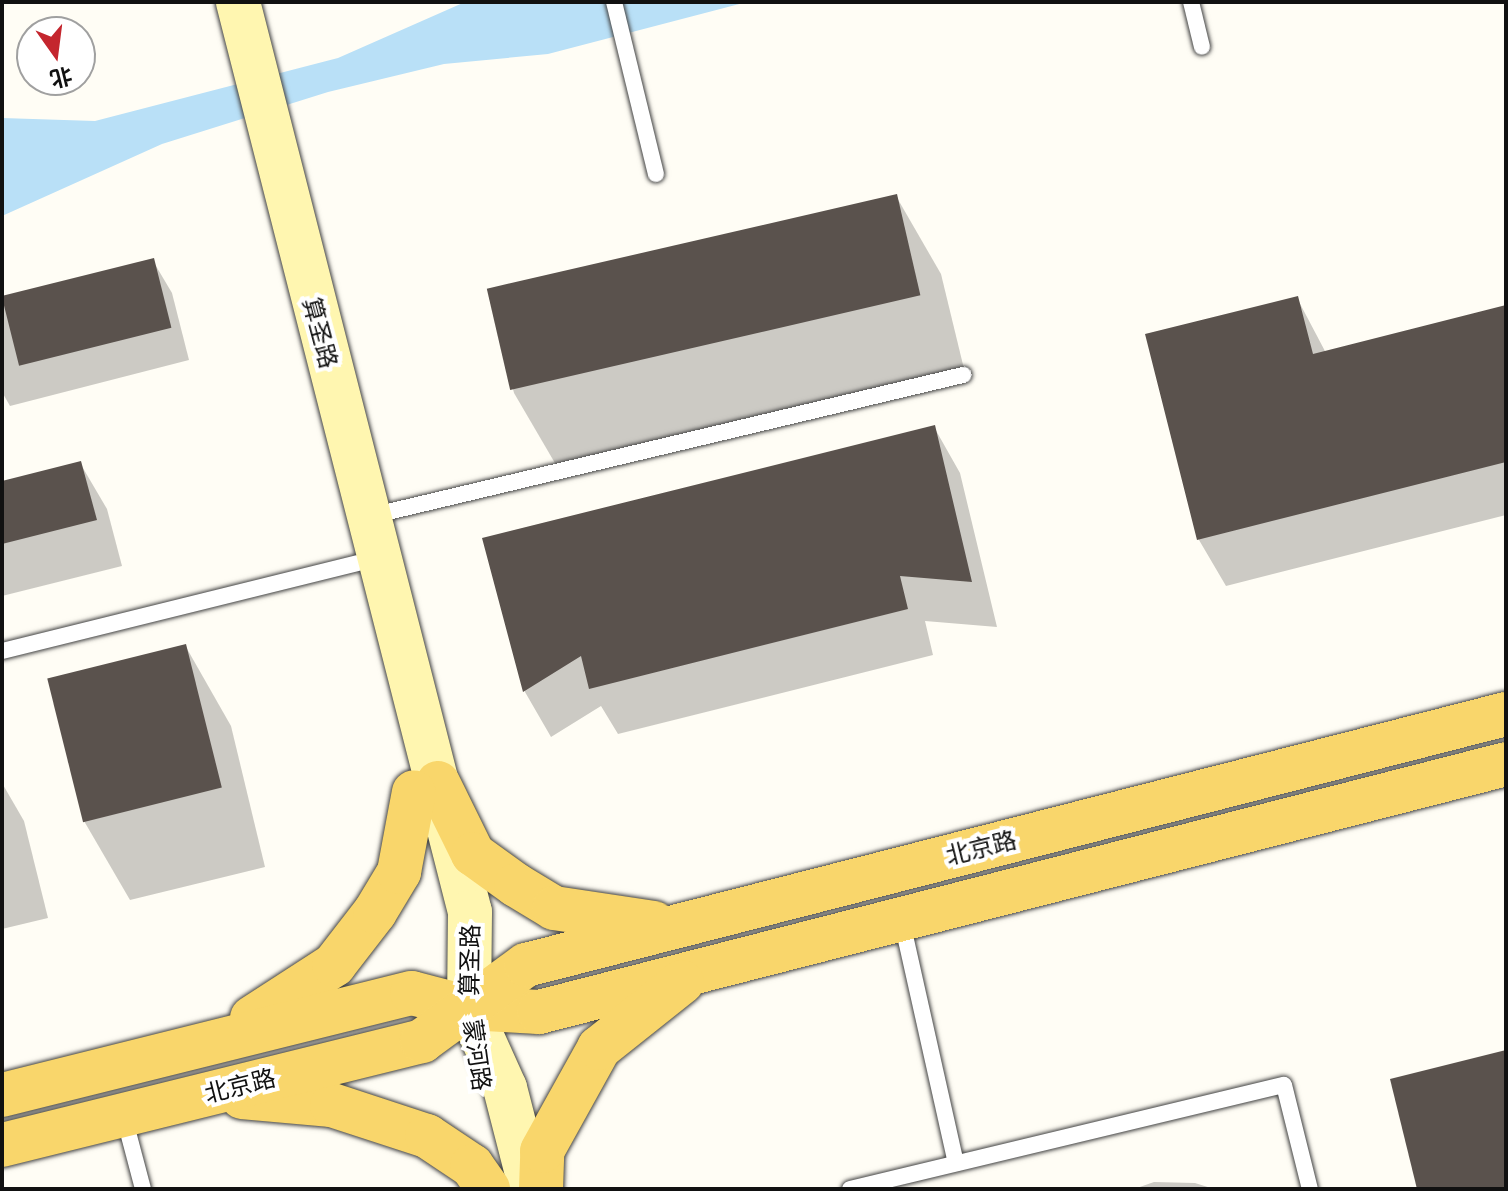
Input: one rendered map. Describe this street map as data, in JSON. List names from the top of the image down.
{
  "streets": {
    "main road": ["算圣路", "北京路", "蒙河路"]
  },
  "crossings": [
    ["算圣路", "北京路"],
    ["算圣路", "蒙河路"],
    ["北京路", "蒙河路"]
  ],
  "north": "bottom"
}
